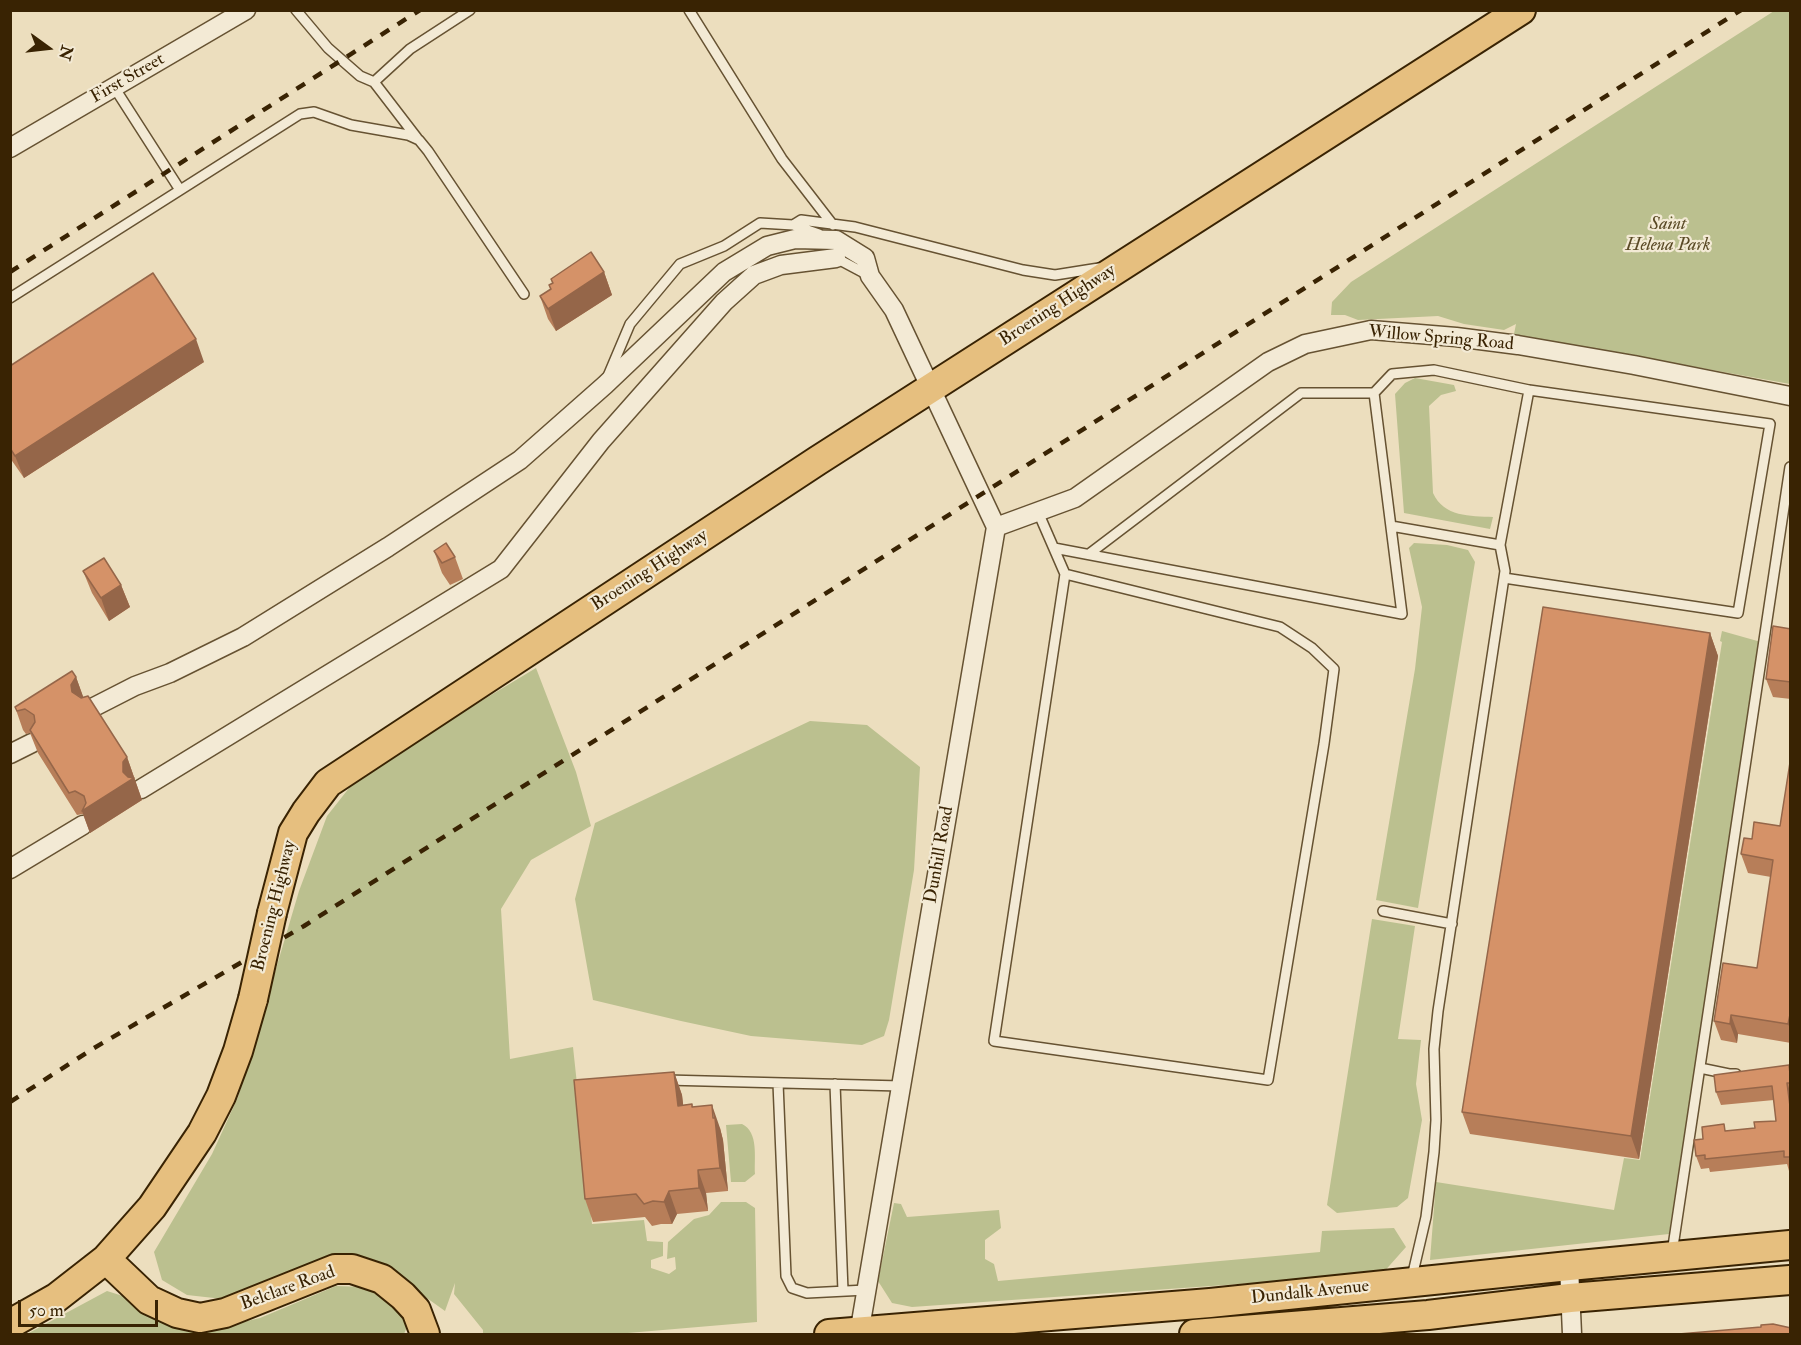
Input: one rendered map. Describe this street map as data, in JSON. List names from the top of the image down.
{
  "streets": {
    "main road": ["Broening Highway", "Belclare Road", "Dundalk Avenue"],
    "street": ["First Street", "Willow Spring Road", "Dunhill Road"]
  },
  "crossings": [
    ["Broening Highway", "Belclare Road"],
    ["Willow Spring Road", "Dunhill Road"],
    ["Dunhill Road", "Dundalk Avenue"]
  ],
  "parks": ["Saint Helena Park"],
  "scale_bar": "50 m",
  "north": "right"
}
